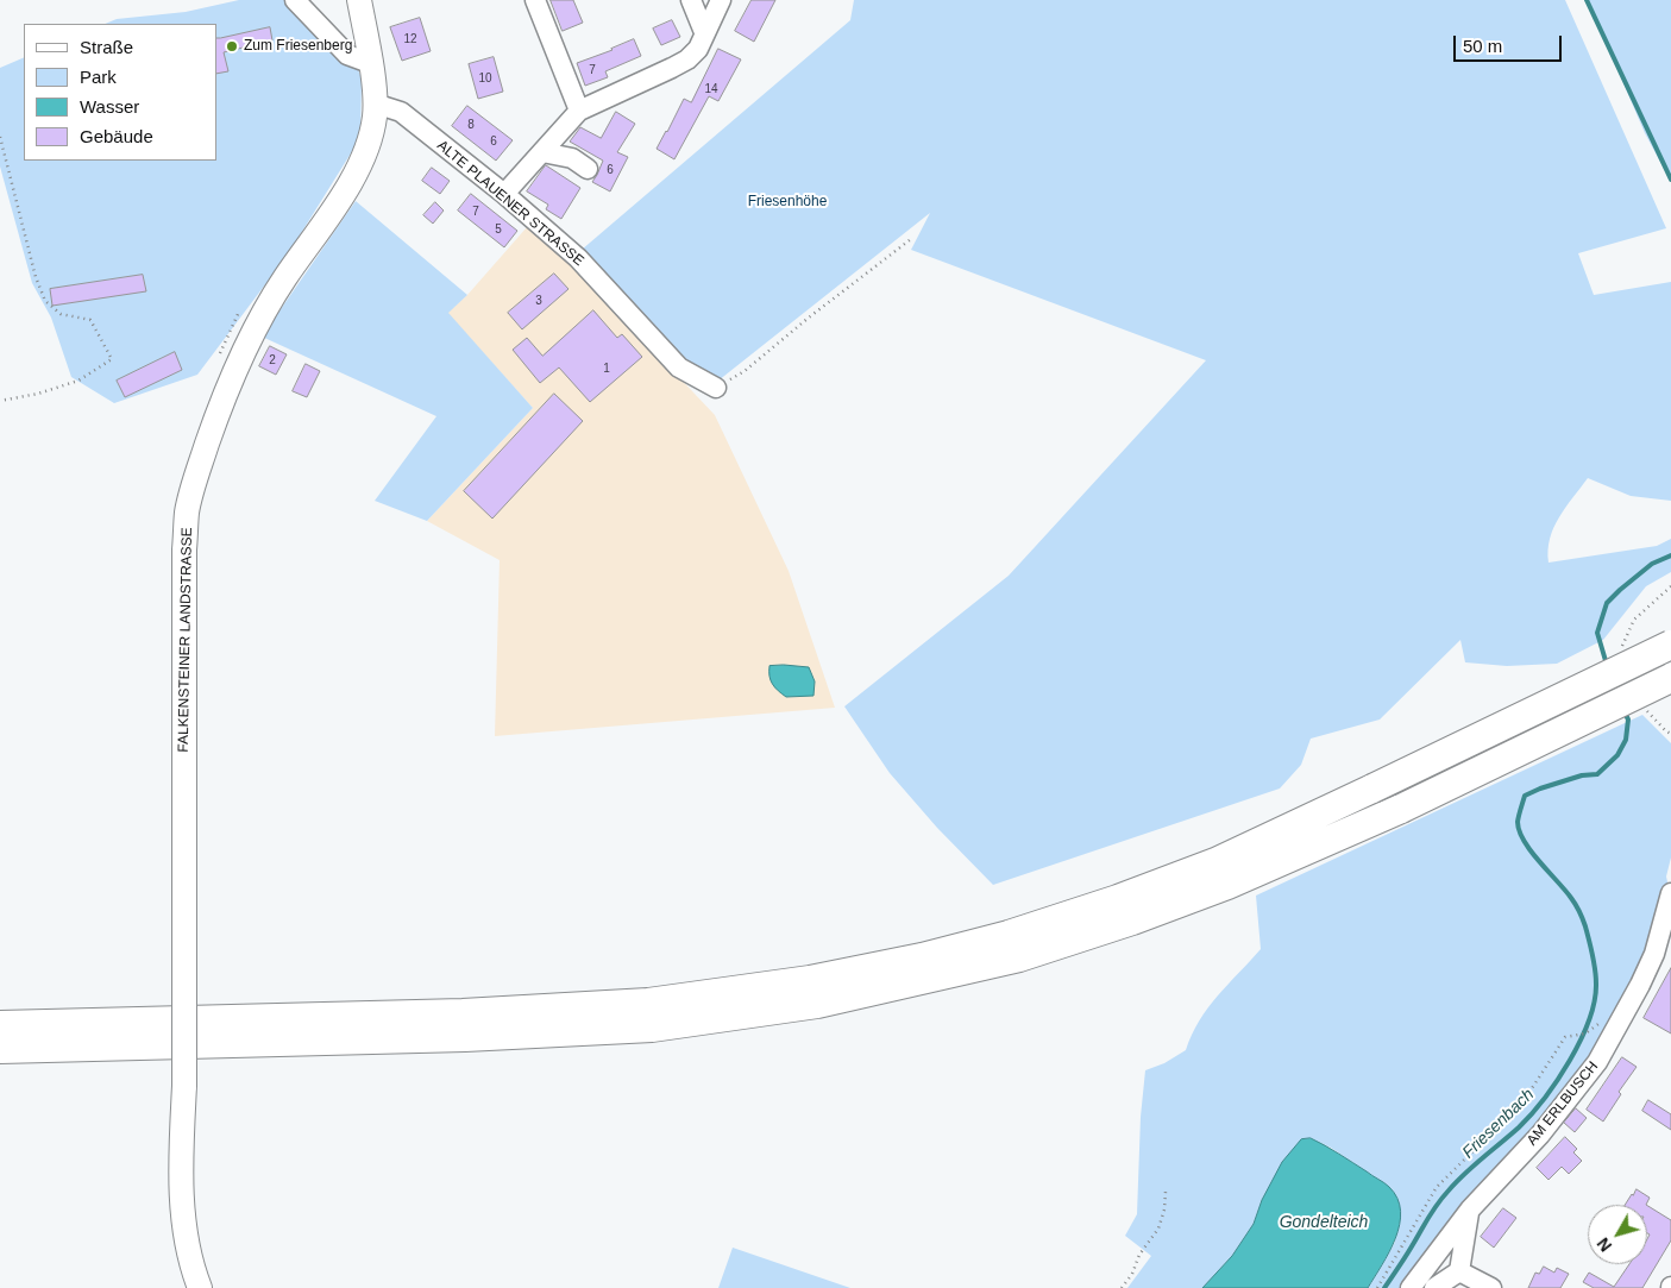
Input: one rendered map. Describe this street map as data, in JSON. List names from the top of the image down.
{
  "streets": {
    "main road": ["FALKENSTEINER LANDSTRASSE"],
    "street": ["ALTE PLAUENER STRASSE", "AM ERLBUSCH"]
  },
  "crossings": [
    ["ALTE PLAUENER STRASSE", "FALKENSTEINER LANDSTRASSE"]
  ],
  "water": ["Friesenbach", "Gondelteich"],
  "parks": ["Friesenhöhe"],
  "places": ["Zum Friesenberg"],
  "house_numbers": [
    "12",
    "7",
    "10",
    "14",
    "8",
    "6",
    "6",
    "7",
    "5",
    "3",
    "2",
    "1"
  ],
  "legend": [
    "Straße",
    "Park",
    "Wasser",
    "Gebäude"
  ],
  "scale_bar": "50 m",
  "north": "bottom left"
}
